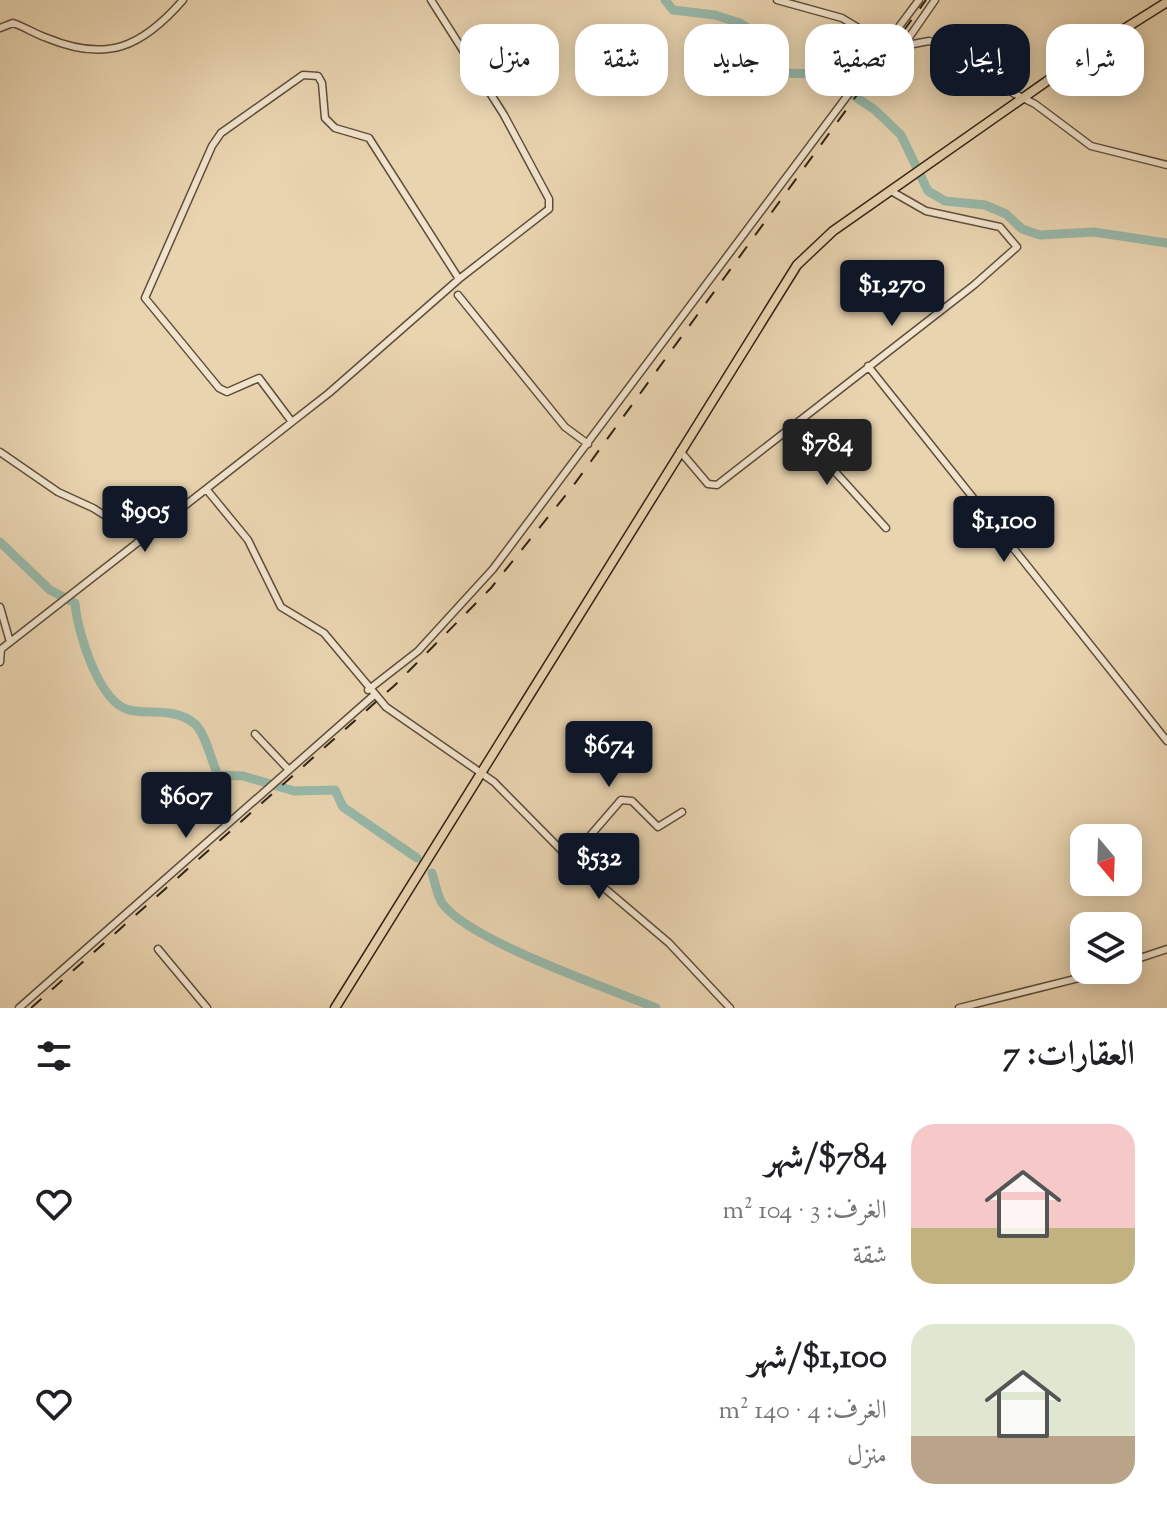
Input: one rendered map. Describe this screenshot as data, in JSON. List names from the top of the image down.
{
  "north": "bottom",
  "page": {
    "chip": [
      "شراء",
      "إيجار",
      "تصفية",
      "جديد",
      "شقة",
      "منزل"
    ],
    "price": [
      "$1,270",
      "$784",
      "$905",
      "$1,100",
      "$674",
      "$607",
      "$532"
    ],
    "heading": "العقارات: 7",
    "list": [
      {
        "name": "$784/شهر",
        "note": "الغرف: 3 · 104 m² · شقة"
      },
      {
        "name": "$1,100/شهر",
        "note": "الغرف: 4 · 140 m² · منزل"
      }
    ]
  }
}
